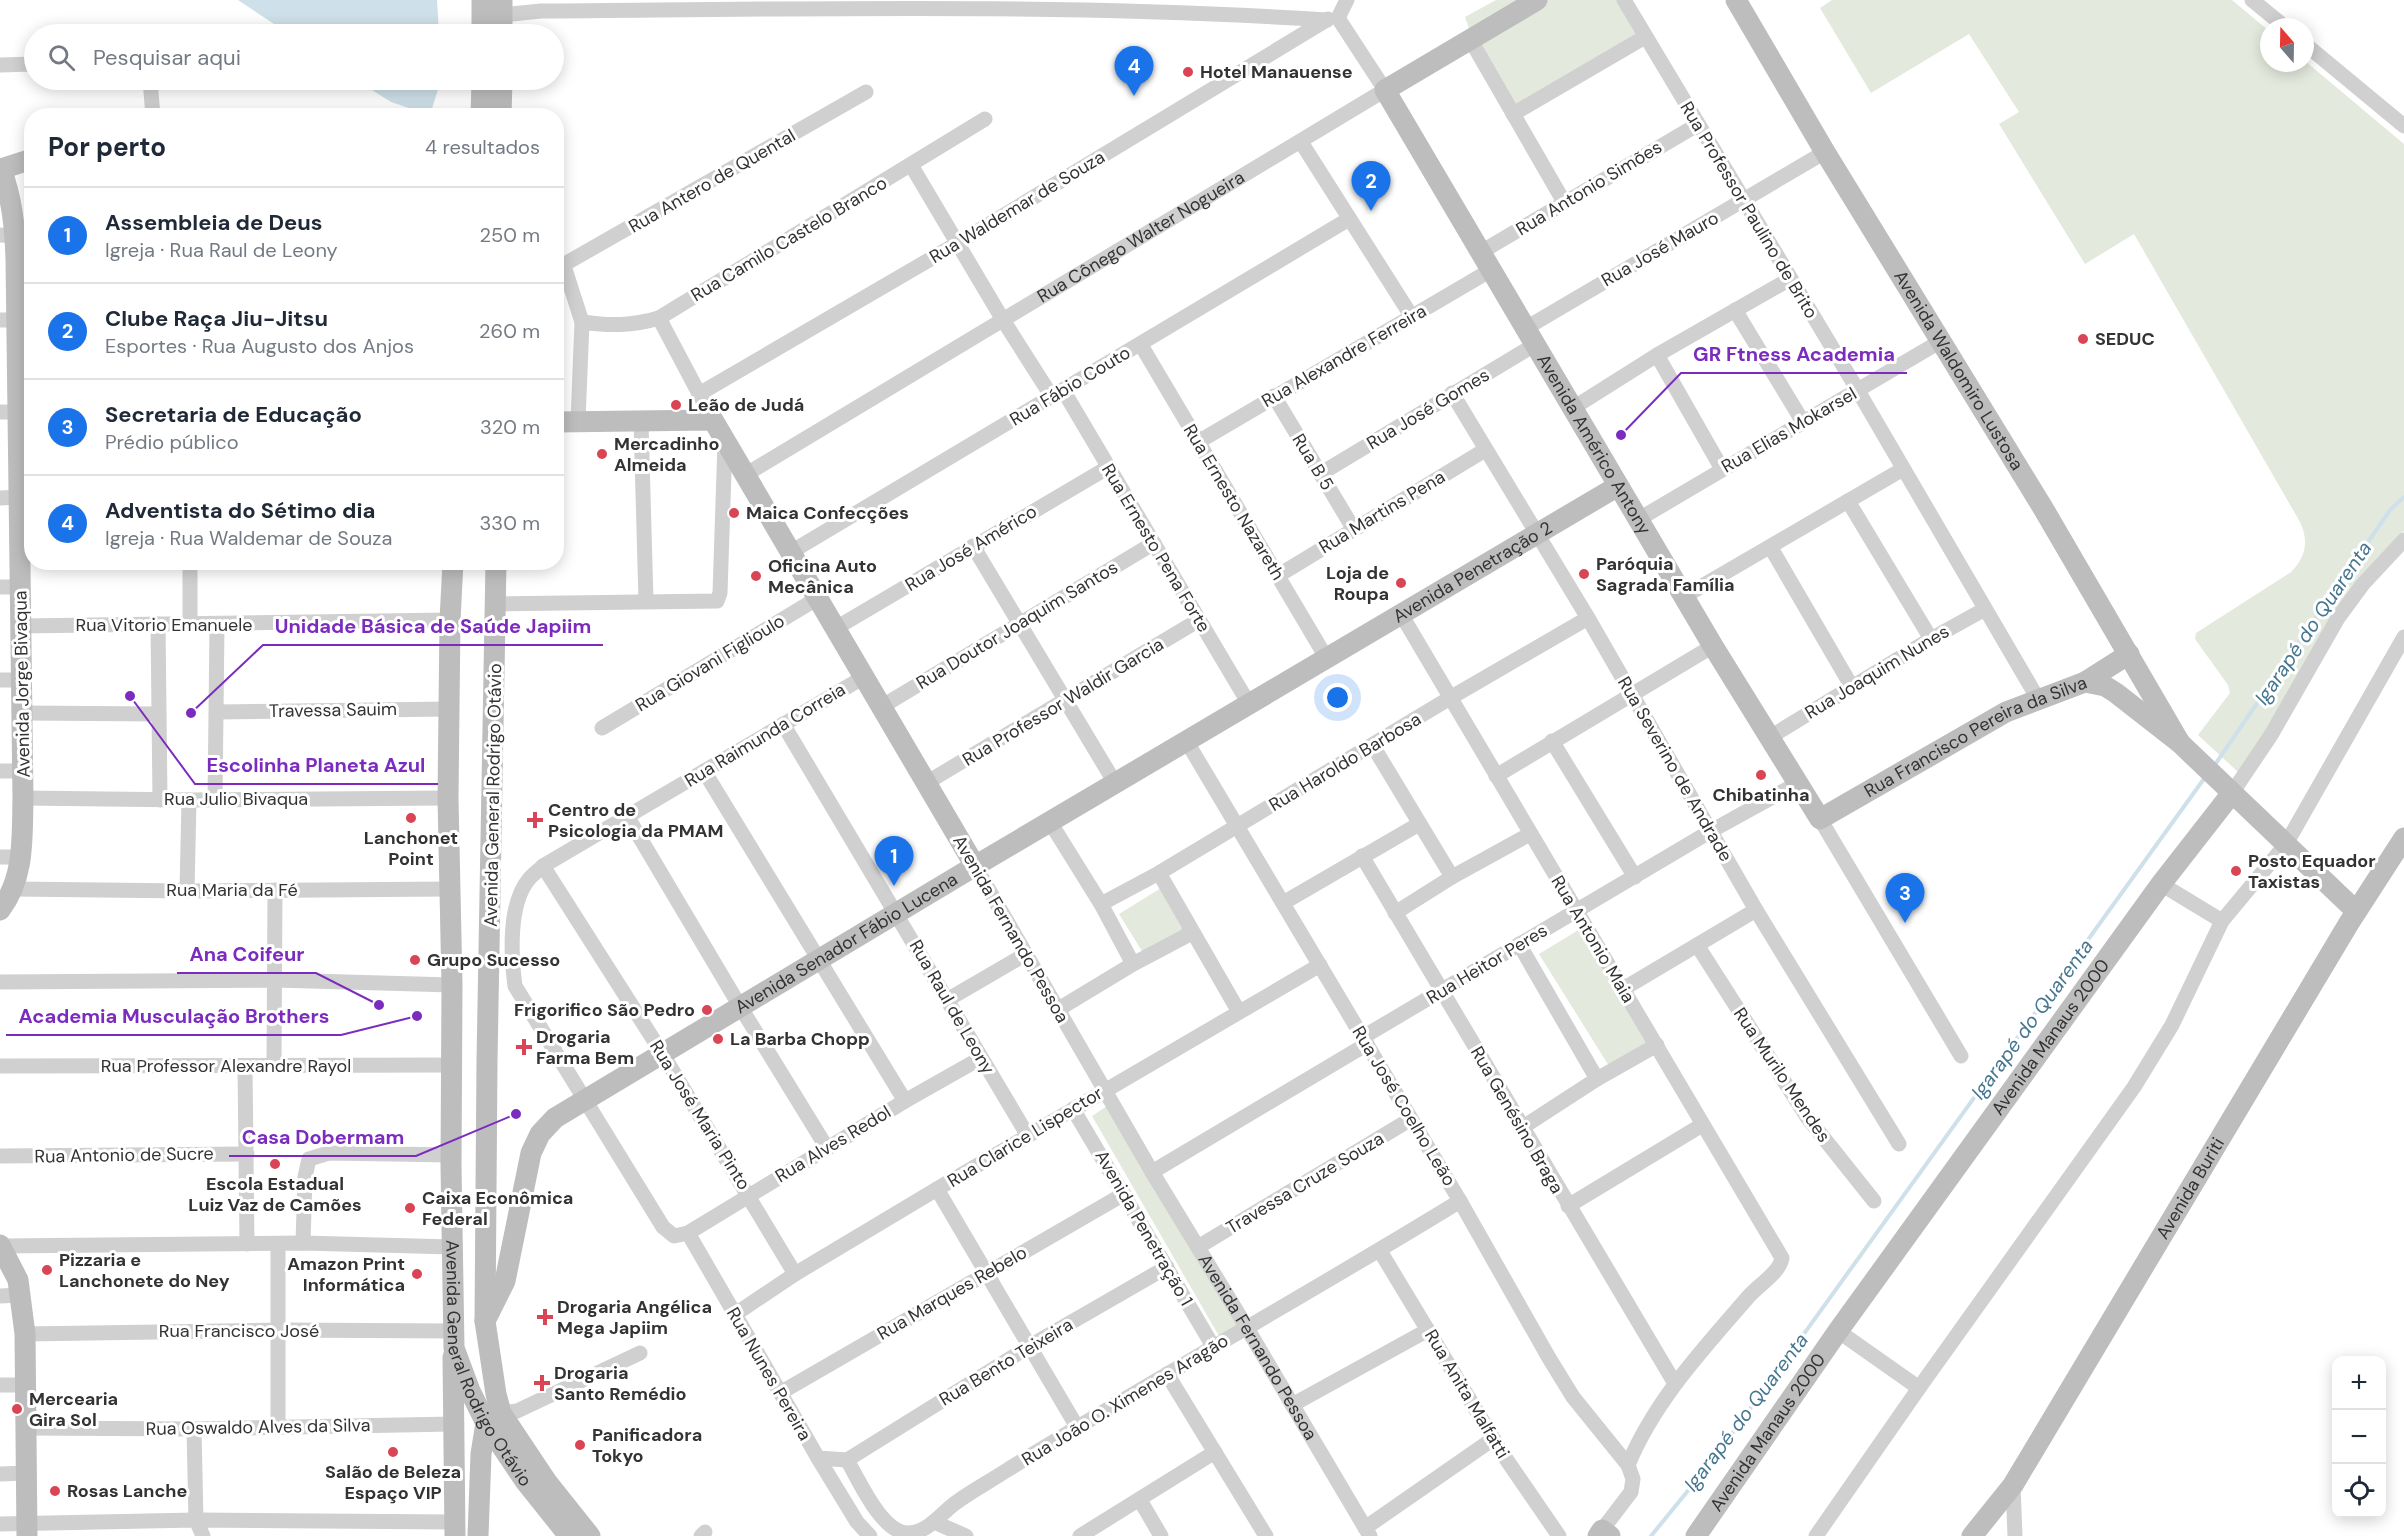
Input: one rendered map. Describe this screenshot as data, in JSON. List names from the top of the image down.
{
  "streets": {
    "street": [
      "Rua Antero de Quental",
      "Rua Antonio Simões",
      "Rua Waldemar de Souza",
      "Rua Professor Paulino de Brito",
      "Rua Cônego Walter Nogueira",
      "Rua Camilo Castelo Branco",
      "Rua José Mauro",
      "Rua Alexandre Ferreira",
      "Avenida Waldomiro Lustosa",
      "Rua Fábio Couto",
      "Rua José Gomes",
      "Rua Elias Mokarsel",
      "Avenida Américo Antony",
      "Rua B 5",
      "Rua Ernesto Nazareth",
      "Rua Martins Pena",
      "Rua José Américo",
      "Rua Ernesto Pena Forte",
      "Avenida Penetração 2",
      "Rua Vitorio Emanuele",
      "Rua Doutor Joaquim Santos",
      "Rua Giovani Figlioulo",
      "Rua Joaquim Nunes",
      "Avenida Jorge Bivaqua",
      "Rua Professor Waldir Garcia",
      "Travessa Sauim",
      "Rua Raimunda Correia",
      "Rua Francisco Pereira da Silva",
      "Rua Haroldo Barbosa",
      "Rua Severino de Andrade",
      "Avenida General Rodrigo Otávio",
      "Rua Julio Bivaqua",
      "Rua Maria da Fé",
      "Avenida Fernando Pessoa",
      "Rua Antonio Maia",
      "Avenida Senador Fábio Lucena",
      "Rua Heitor Peres",
      "Rua Raul de Leony",
      "Avenida Manaus 2000",
      "Rua Professor Alexandre Rayol",
      "Rua Murilo Mendes",
      "Rua José Coelho Leão",
      "Rua José Maria Pinto",
      "Rua Genésino Braga",
      "Rua Clarice Lispector",
      "Rua Alves Redol",
      "Rua Antonio de Sucre",
      "Travessa Cruze Souza",
      "Avenida Buriti",
      "Avenida Penetração 1",
      "Rua Marques Rebelo",
      "Rua Francisco José",
      "Rua Bento Teixeira",
      "Rua Nunes Pereira",
      "Rua Anita Malfatti",
      "Rua João O. Ximenes Aragão",
      "Rua Oswaldo Alves da Silva"
    ]
  },
  "crossings": [
    ["Rua Antonio Simões", "Rua Professor Paulino de Brito"],
    ["Rua Antonio Simões", "Rua Alexandre Ferreira"],
    ["Rua Antonio Simões", "Avenida Américo Antony"],
    ["Rua Waldemar de Souza", "Avenida Américo Antony"],
    ["Rua Waldemar de Souza", "Rua Ernesto Pena Forte"],
    ["Rua Waldemar de Souza", "Avenida Fernando Pessoa"],
    ["Rua Professor Paulino de Brito", "Rua José Mauro"],
    ["Rua Professor Paulino de Brito", "Rua Elias Mokarsel"],
    ["Rua Professor Paulino de Brito", "Rua Joaquim Nunes"],
    ["Rua Professor Paulino de Brito", "Rua Francisco Pereira da Silva"],
    ["Rua Cônego Walter Nogueira", "Avenida Américo Antony"],
    ["Rua Cônego Walter Nogueira", "Rua Ernesto Pena Forte"],
    ["Rua Cônego Walter Nogueira", "Avenida Fernando Pessoa"],
    ["Rua Camilo Castelo Branco", "Rua Ernesto Pena Forte"],
    ["Rua Camilo Castelo Branco", "Avenida Fernando Pessoa"],
    ["Rua José Mauro", "Avenida Waldomiro Lustosa"],
    ["Rua José Mauro", "Rua José Gomes"],
    ["Rua José Mauro", "Avenida Américo Antony"],
    ["Rua Alexandre Ferreira", "Avenida Américo Antony"],
    ["Rua Alexandre Ferreira", "Rua B 5"],
    ["Rua Alexandre Ferreira", "Rua Ernesto Nazareth"],
    ["Avenida Waldomiro Lustosa", "Rua Elias Mokarsel"],
    ["Avenida Waldomiro Lustosa", "Rua Francisco Pereira da Silva"],
    ["Avenida Waldomiro Lustosa", "Avenida Manaus 2000"],
    ["Avenida Waldomiro Lustosa", "Avenida Buriti"],
    ["Rua Fábio Couto", "Rua Ernesto Nazareth"],
    ["Rua Fábio Couto", "Rua Ernesto Pena Forte"],
    ["Rua Fábio Couto", "Avenida Fernando Pessoa"],
    ["Rua José Gomes", "Avenida Américo Antony"],
    ["Rua José Gomes", "Rua B 5"],
    ["Rua José Gomes", "Rua Severino de Andrade"],
    ["Rua Elias Mokarsel", "Avenida Américo Antony"],
    ["Avenida Américo Antony", "Avenida Penetração 2"],
    ["Avenida Américo Antony", "Rua Joaquim Nunes"],
    ["Avenida Américo Antony", "Rua Francisco Pereira da Silva"],
    ["Avenida Américo Antony", "Rua Heitor Peres"],
    ["Rua B 5", "Rua Martins Pena"],
    ["Rua Ernesto Nazareth", "Rua Martins Pena"],
    ["Rua Ernesto Nazareth", "Avenida Penetração 2"],
    ["Rua Ernesto Nazareth", "Avenida Senador Fábio Lucena"],
    ["Rua Martins Pena", "Rua Severino de Andrade"],
    ["Rua José Américo", "Rua Ernesto Pena Forte"],
    ["Rua José Américo", "Avenida Fernando Pessoa"],
    ["Rua Ernesto Pena Forte", "Rua Doutor Joaquim Santos"],
    ["Rua Ernesto Pena Forte", "Rua Professor Waldir Garcia"],
    ["Rua Ernesto Pena Forte", "Avenida Senador Fábio Lucena"],
    ["Avenida Penetração 2", "Rua Severino de Andrade"],
    ["Avenida Penetração 2", "Rua Antonio Maia"],
    ["Avenida Penetração 2", "Avenida Senador Fábio Lucena"],
    ["Rua Vitorio Emanuele", "Avenida Jorge Bivaqua"],
    ["Rua Vitorio Emanuele", "Avenida General Rodrigo Otávio"],
    ["Rua Doutor Joaquim Santos", "Avenida Fernando Pessoa"],
    ["Rua Giovani Figlioulo", "Avenida Fernando Pessoa"],
    ["Avenida Jorge Bivaqua", "Rua Julio Bivaqua"],
    ["Avenida Jorge Bivaqua", "Rua Maria da Fé"],
    ["Rua Professor Waldir Garcia", "Avenida Fernando Pessoa"],
    ["Travessa Sauim", "Avenida General Rodrigo Otávio"],
    ["Rua Raimunda Correia", "Avenida Fernando Pessoa"],
    ["Rua Raimunda Correia", "Rua Raul de Leony"],
    ["Rua Raimunda Correia", "Rua José Maria Pinto"],
    ["Rua Haroldo Barbosa", "Rua Severino de Andrade"],
    ["Rua Haroldo Barbosa", "Rua Antonio Maia"],
    ["Rua Haroldo Barbosa", "Rua José Coelho Leão"],
    ["Rua Severino de Andrade", "Rua Heitor Peres"],
    ["Avenida General Rodrigo Otávio", "Rua Julio Bivaqua"],
    ["Avenida General Rodrigo Otávio", "Rua Maria da Fé"],
    ["Avenida General Rodrigo Otávio", "Avenida Senador Fábio Lucena"],
    ["Avenida General Rodrigo Otávio", "Rua Professor Alexandre Rayol"],
    ["Avenida General Rodrigo Otávio", "Rua Francisco José"],
    ["Avenida Fernando Pessoa", "Avenida Senador Fábio Lucena"],
    ["Avenida Fernando Pessoa", "Rua Heitor Peres"],
    ["Avenida Fernando Pessoa", "Rua Clarice Lispector"],
    ["Avenida Fernando Pessoa", "Travessa Cruze Souza"],
    ["Avenida Fernando Pessoa", "Rua João O. Ximenes Aragão"],
    ["Rua Antonio Maia", "Rua Heitor Peres"],
    ["Rua Antonio Maia", "Rua Genésino Braga"],
    ["Avenida Senador Fábio Lucena", "Rua Raul de Leony"],
    ["Avenida Senador Fábio Lucena", "Rua José Coelho Leão"],
    ["Avenida Senador Fábio Lucena", "Rua José Maria Pinto"],
    ["Rua Heitor Peres", "Rua José Coelho Leão"],
    ["Rua Heitor Peres", "Rua Genésino Braga"],
    ["Rua Raul de Leony", "Rua Clarice Lispector"],
    ["Rua Raul de Leony", "Rua Alves Redol"],
    ["Rua José Coelho Leão", "Rua Clarice Lispector"],
    ["Rua José Coelho Leão", "Travessa Cruze Souza"],
    ["Rua José Coelho Leão", "Rua João O. Ximenes Aragão"],
    ["Rua José Maria Pinto", "Rua Clarice Lispector"],
    ["Rua José Maria Pinto", "Rua Alves Redol"],
    ["Rua Clarice Lispector", "Avenida Penetração 1"],
    ["Rua Clarice Lispector", "Rua Nunes Pereira"],
    ["Rua Alves Redol", "Rua Nunes Pereira"],
    ["Avenida Penetração 1", "Rua Marques Rebelo"],
    ["Avenida Penetração 1", "Rua Bento Teixeira"],
    ["Avenida Penetração 1", "Rua João O. Ximenes Aragão"],
    ["Rua Marques Rebelo", "Rua Nunes Pereira"],
    ["Rua Bento Teixeira", "Rua Nunes Pereira"],
    ["Rua Bento Teixeira", "Rua João O. Ximenes Aragão"],
    ["Rua Nunes Pereira", "Rua João O. Ximenes Aragão"],
    ["Rua Anita Malfatti", "Rua João O. Ximenes Aragão"]
  ],
  "water": ["Igarapé do Quarenta"],
  "places": {
    "other": [
      "Hotel Manauense",
      "SEDUC",
      "Leão de Judá",
      "GR Ftness Academia",
      "Mercadinho Almeida",
      "Maica Confecções",
      "Paróquia Sagrada Família",
      "Oficina Auto Mecânica",
      "Loja de Roupa",
      "Escolinha Planeta Azul",
      "Unidade Básica de Saúde Japiim",
      "Chibatinha",
      "Lanchonet Point",
      "Posto Equador Taxistas",
      "Grupo Sucesso",
      "Ana Coifeur",
      "Frigorifico São Pedro",
      "Academia Musculação Brothers",
      "La Barba Chopp",
      "Casa Dobermam",
      "Escola Estadual Luiz Vaz de Camões",
      "Caixa Econômica Federal",
      "Pizzaria e Lanchonete do Ney",
      "Amazon Print Informática",
      "Mercearia Gira Sol",
      "Panificadora Tokyo",
      "Salão de Beleza Espaço VIP",
      "Rosas Lanche"
    ],
    "health": [
      "Centro de Psicologia da PMAM",
      "Drogaria Farma Bem",
      "Drogaria Angélica Mega Japiim",
      "Drogaria Santo Remédio"
    ]
  },
  "north": "top",
  "page": {
    "search": "Pesquisar aqui",
    "pins": [
      "4",
      "2",
      "1",
      "3"
    ],
    "heading": ["Por perto", "4 resultados"],
    "list": [
      {
        "mark": "1",
        "name": "Assembleia de Deus",
        "note": "Igreja · Rua Raul de Leony",
        "value": "250 m"
      },
      {
        "mark": "2",
        "name": "Clube Raça Jiu-Jitsu",
        "note": "Esportes · Rua Augusto dos Anjos",
        "value": "260 m"
      },
      {
        "mark": "3",
        "name": "Secretaria de Educação",
        "note": "Prédio público",
        "value": "320 m"
      },
      {
        "mark": "4",
        "name": "Adventista do Sétimo dia",
        "note": "Igreja · Rua Waldemar de Souza",
        "value": "330 m"
      }
    ],
    "map_buttons": ["+", "−"]
  }
}
